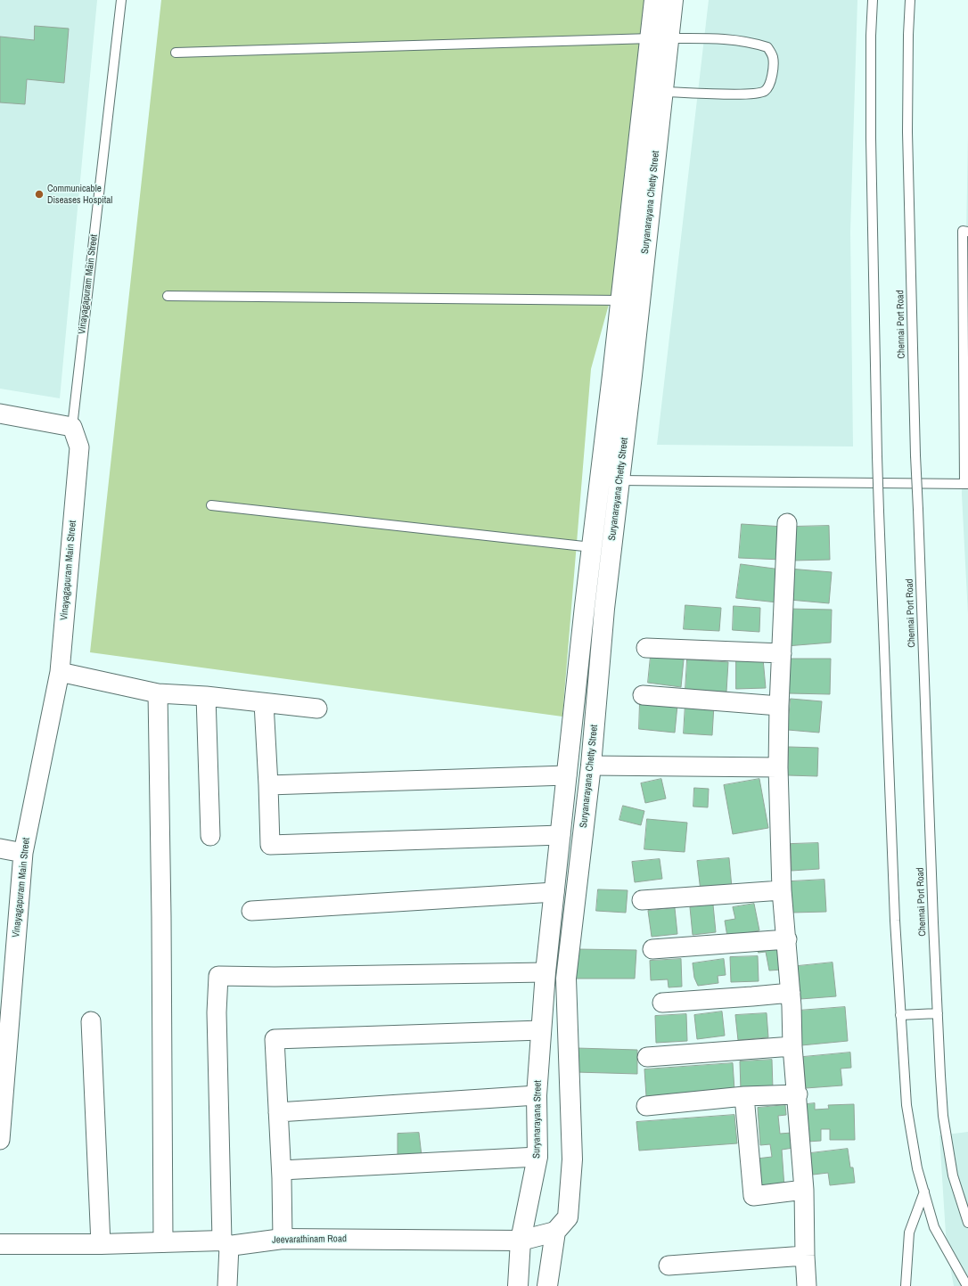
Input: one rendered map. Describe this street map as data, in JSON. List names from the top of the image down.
{
  "streets": {
    "main road": ["Suryanarayana Chetty Street", "Suryanarayana Street", "Jeevarathinam Road"],
    "street": ["Vinayagapuram Main Street"],
    "lane": ["Chennai Port Road"]
  },
  "crossings": [
    ["Suryanarayana Chetty Street", "Suryanarayana Street"],
    ["Suryanarayana Chetty Street", "Jeevarathinam Road"],
    ["Suryanarayana Street", "Jeevarathinam Road"]
  ],
  "places": ["Communicable Diseases Hospital"]
}
